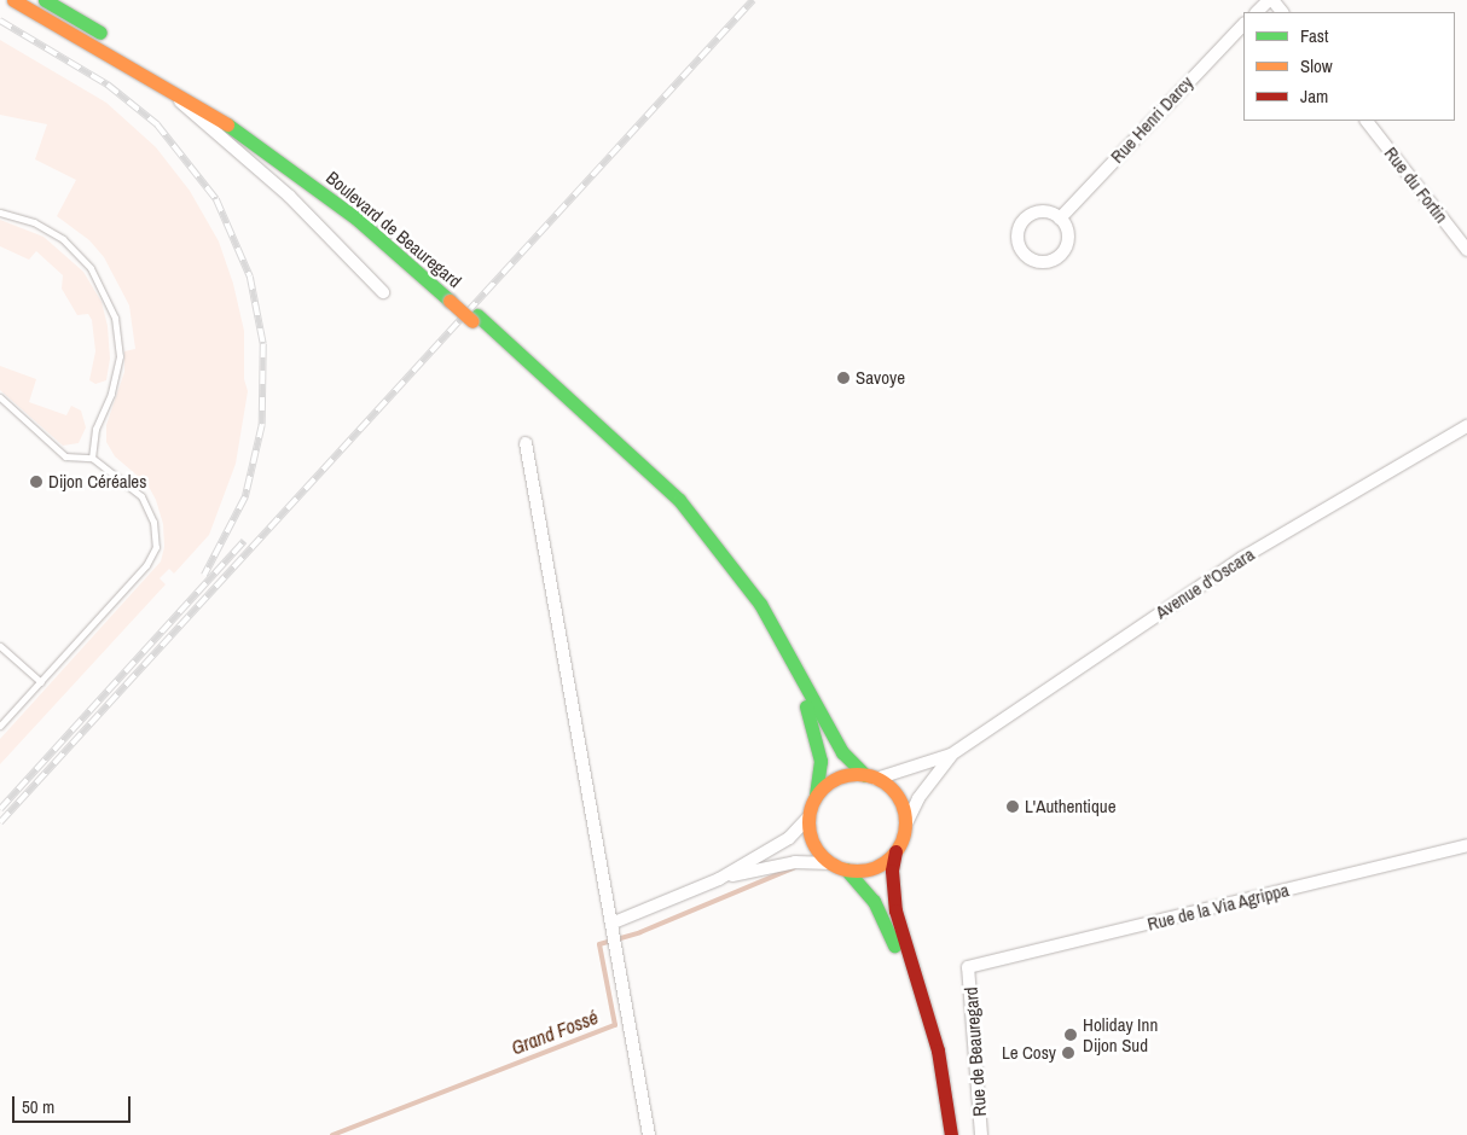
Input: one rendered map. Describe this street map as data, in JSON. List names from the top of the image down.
{
  "streets": {
    "main road": ["Boulevard de Beauregard"],
    "street": [
      "Rue Henri Darcy",
      "Rue du Fortin",
      "Avenue d'Oscara",
      "Rue de la Via Agrippa",
      "Rue de Beauregard"
    ]
  },
  "crossings": [
    ["Rue de la Via Agrippa", "Rue de Beauregard"]
  ],
  "water": ["Grand Fossé"],
  "places": [
    "Savoye",
    "Dijon Céréales",
    "L'Authentique",
    "Holiday Inn Dijon Sud",
    "Le Cosy"
  ],
  "legend": ["Fast", "Slow", "Jam"],
  "scale_bar": "50 m"
}
